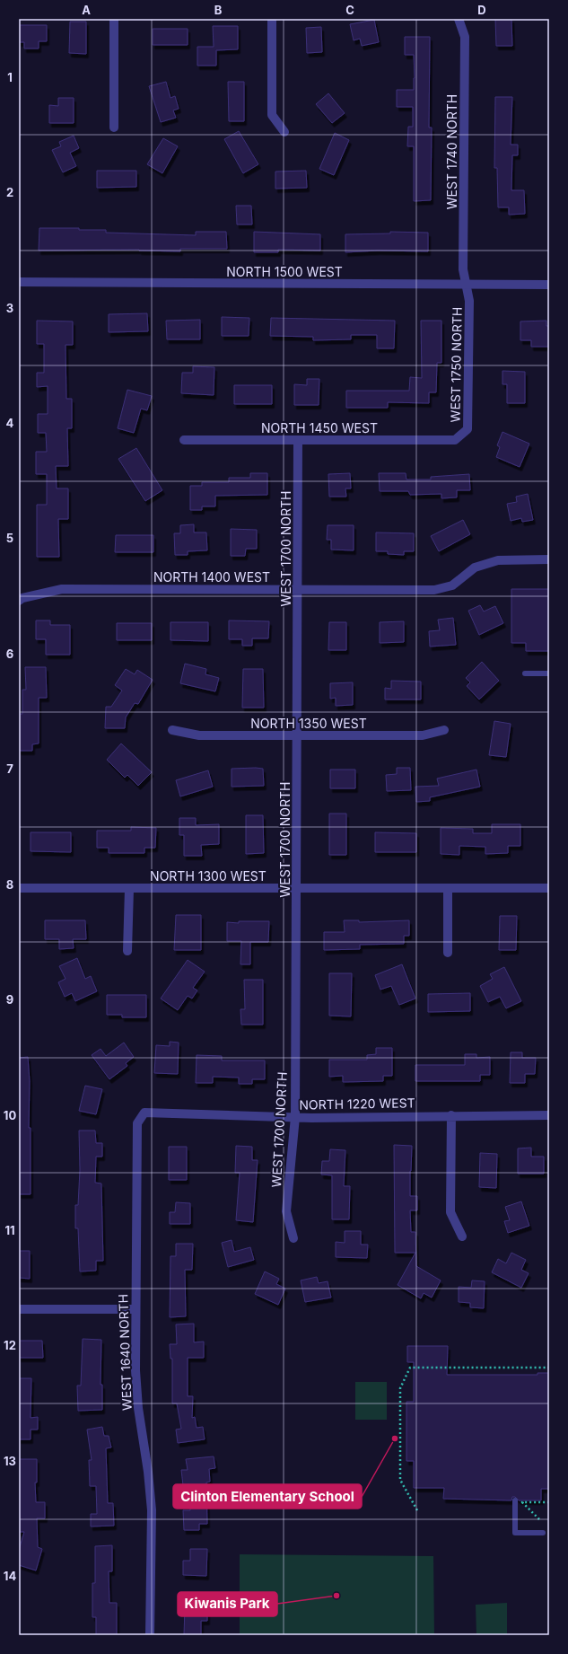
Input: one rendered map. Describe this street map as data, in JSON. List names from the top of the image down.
{
  "streets": {
    "street": [
      "WEST 1740 NORTH",
      "NORTH 1500 WEST",
      "WEST 1750 NORTH",
      "NORTH 1450 WEST",
      "WEST 1700 NORTH",
      "NORTH 1400 WEST",
      "NORTH 1350 WEST",
      "NORTH 1300 WEST",
      "NORTH 1220 WEST",
      "WEST 1640 NORTH"
    ]
  },
  "crossings": [
    ["WEST 1740 NORTH", "NORTH 1500 WEST"],
    ["WEST 1740 NORTH", "WEST 1750 NORTH"],
    ["NORTH 1500 WEST", "WEST 1750 NORTH"],
    ["WEST 1750 NORTH", "NORTH 1450 WEST"],
    ["NORTH 1450 WEST", "WEST 1700 NORTH"],
    ["WEST 1700 NORTH", "NORTH 1400 WEST"],
    ["WEST 1700 NORTH", "NORTH 1350 WEST"],
    ["WEST 1700 NORTH", "NORTH 1300 WEST"],
    ["WEST 1700 NORTH", "NORTH 1220 WEST"],
    ["NORTH 1220 WEST", "WEST 1640 NORTH"]
  ],
  "places": ["Clinton Elementary School", "Kiwanis Park"],
  "grid": {
    "columns": [
      "A",
      "B",
      "C",
      "D"
    ],
    "rows": [
      "1",
      "2",
      "3",
      "4",
      "5",
      "6",
      "7",
      "8",
      "9",
      "10",
      "11",
      "12",
      "13",
      "14"
    ]
  }
}
